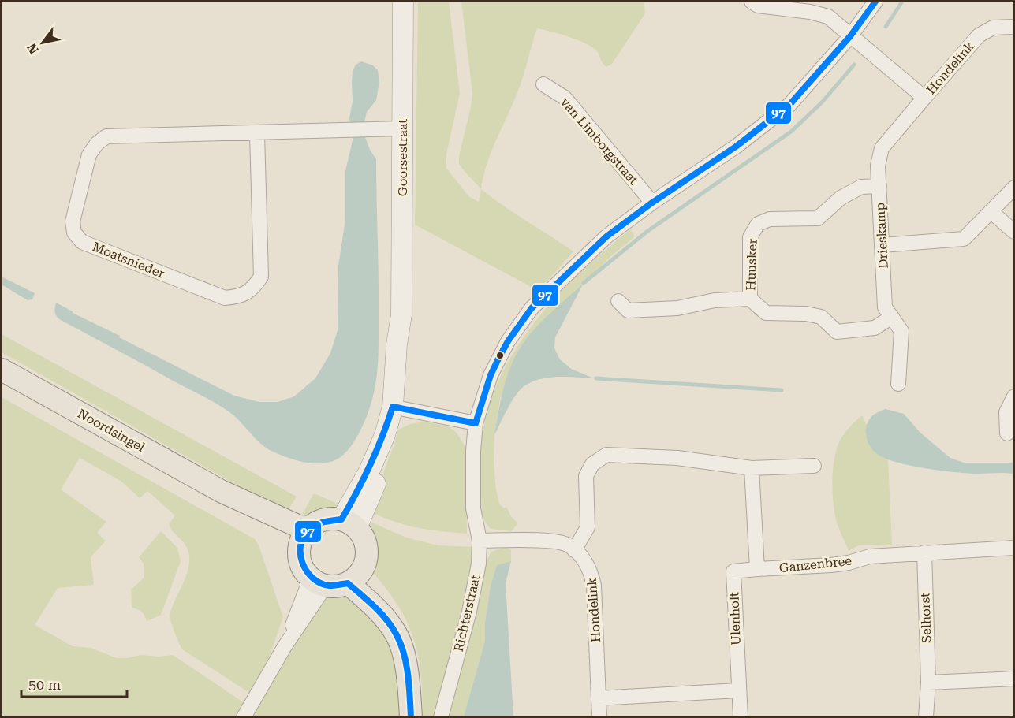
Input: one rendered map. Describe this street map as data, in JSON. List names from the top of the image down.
{
  "streets": {
    "main road": ["Goorsestraat", "Noordsingel"],
    "street": [
      "Hondelink",
      "van Limborgstraat",
      "Drieskamp",
      "Moatsnieder",
      "Huusker",
      "Ganzenbree",
      "Richterstraat",
      "Selhorst",
      "Ulenholt"
    ]
  },
  "crossings": [
    ["Hondelink", "Drieskamp"],
    ["Hondelink", "Richterstraat"],
    ["van Limborgstraat", "Richterstraat"],
    ["Goorsestraat", "Moatsnieder"],
    ["Goorsestraat", "Noordsingel"],
    ["Drieskamp", "Huusker"],
    ["Ganzenbree", "Selhorst"],
    ["Ganzenbree", "Ulenholt"]
  ],
  "lines": ["transit line 97"],
  "scale_bar": "50 m",
  "north": "bottom left"
}
